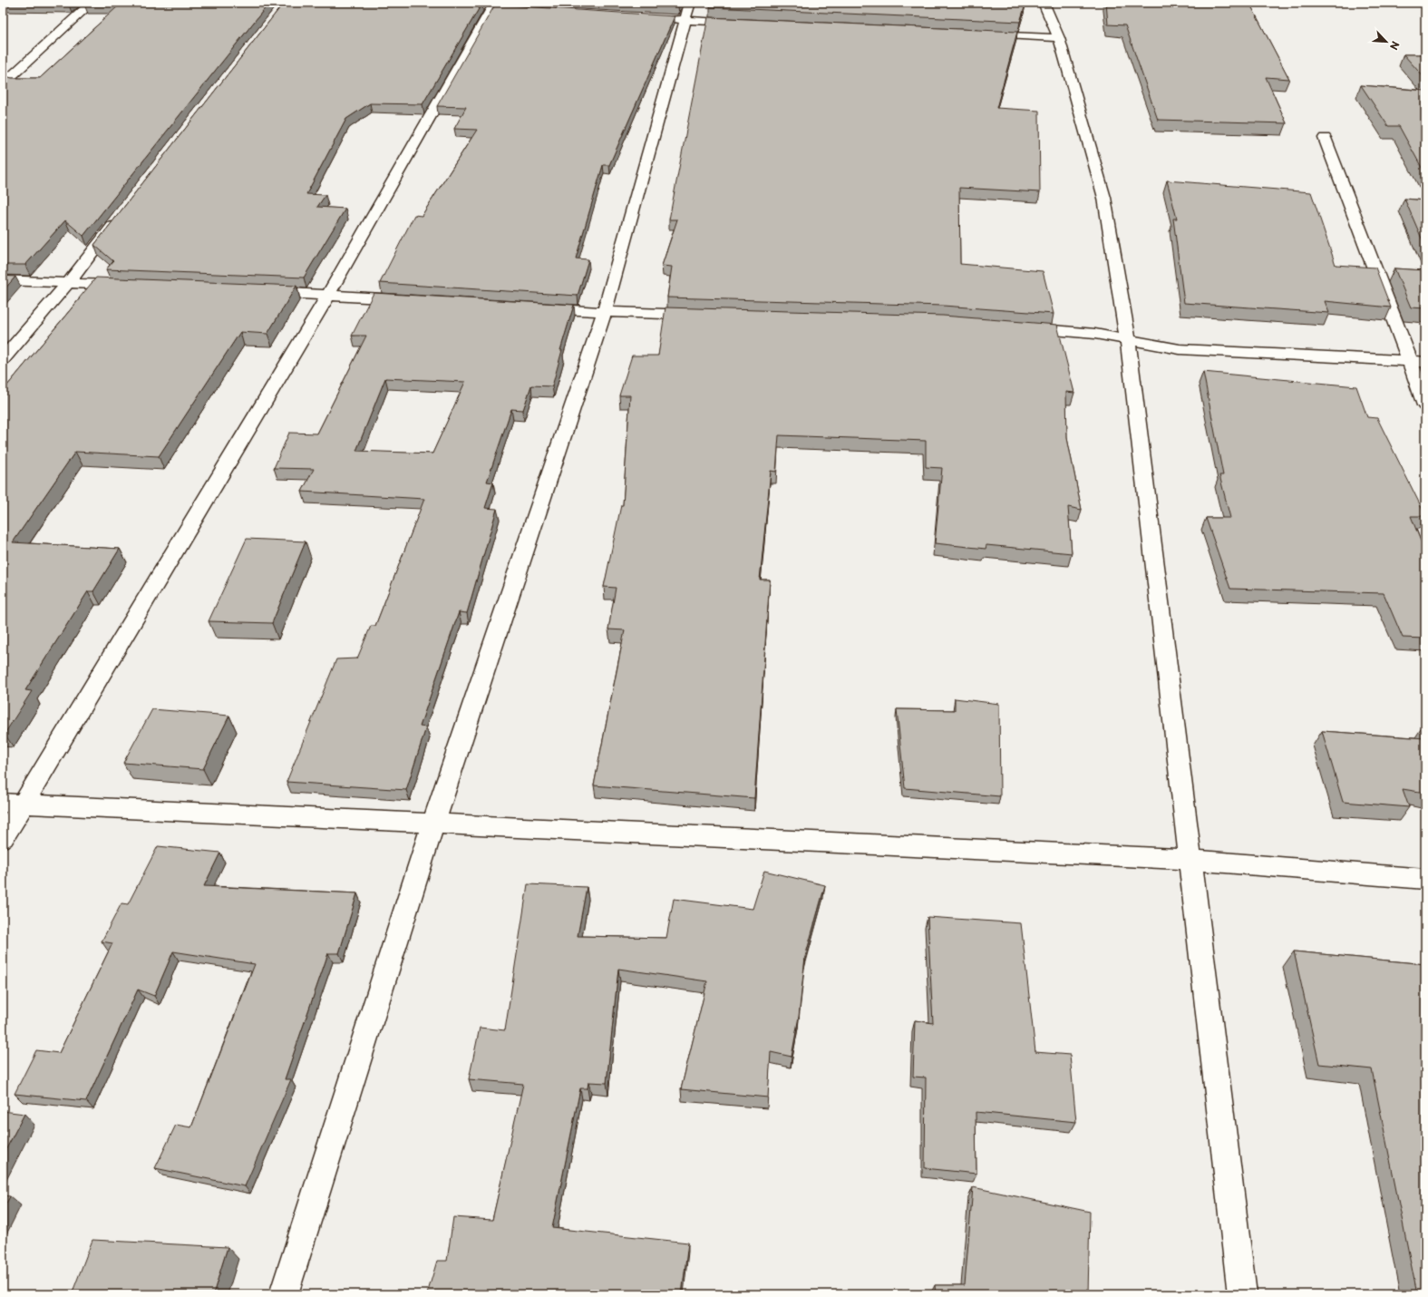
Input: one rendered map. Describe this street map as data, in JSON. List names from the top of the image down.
{
  "north": "bottom right"
}
